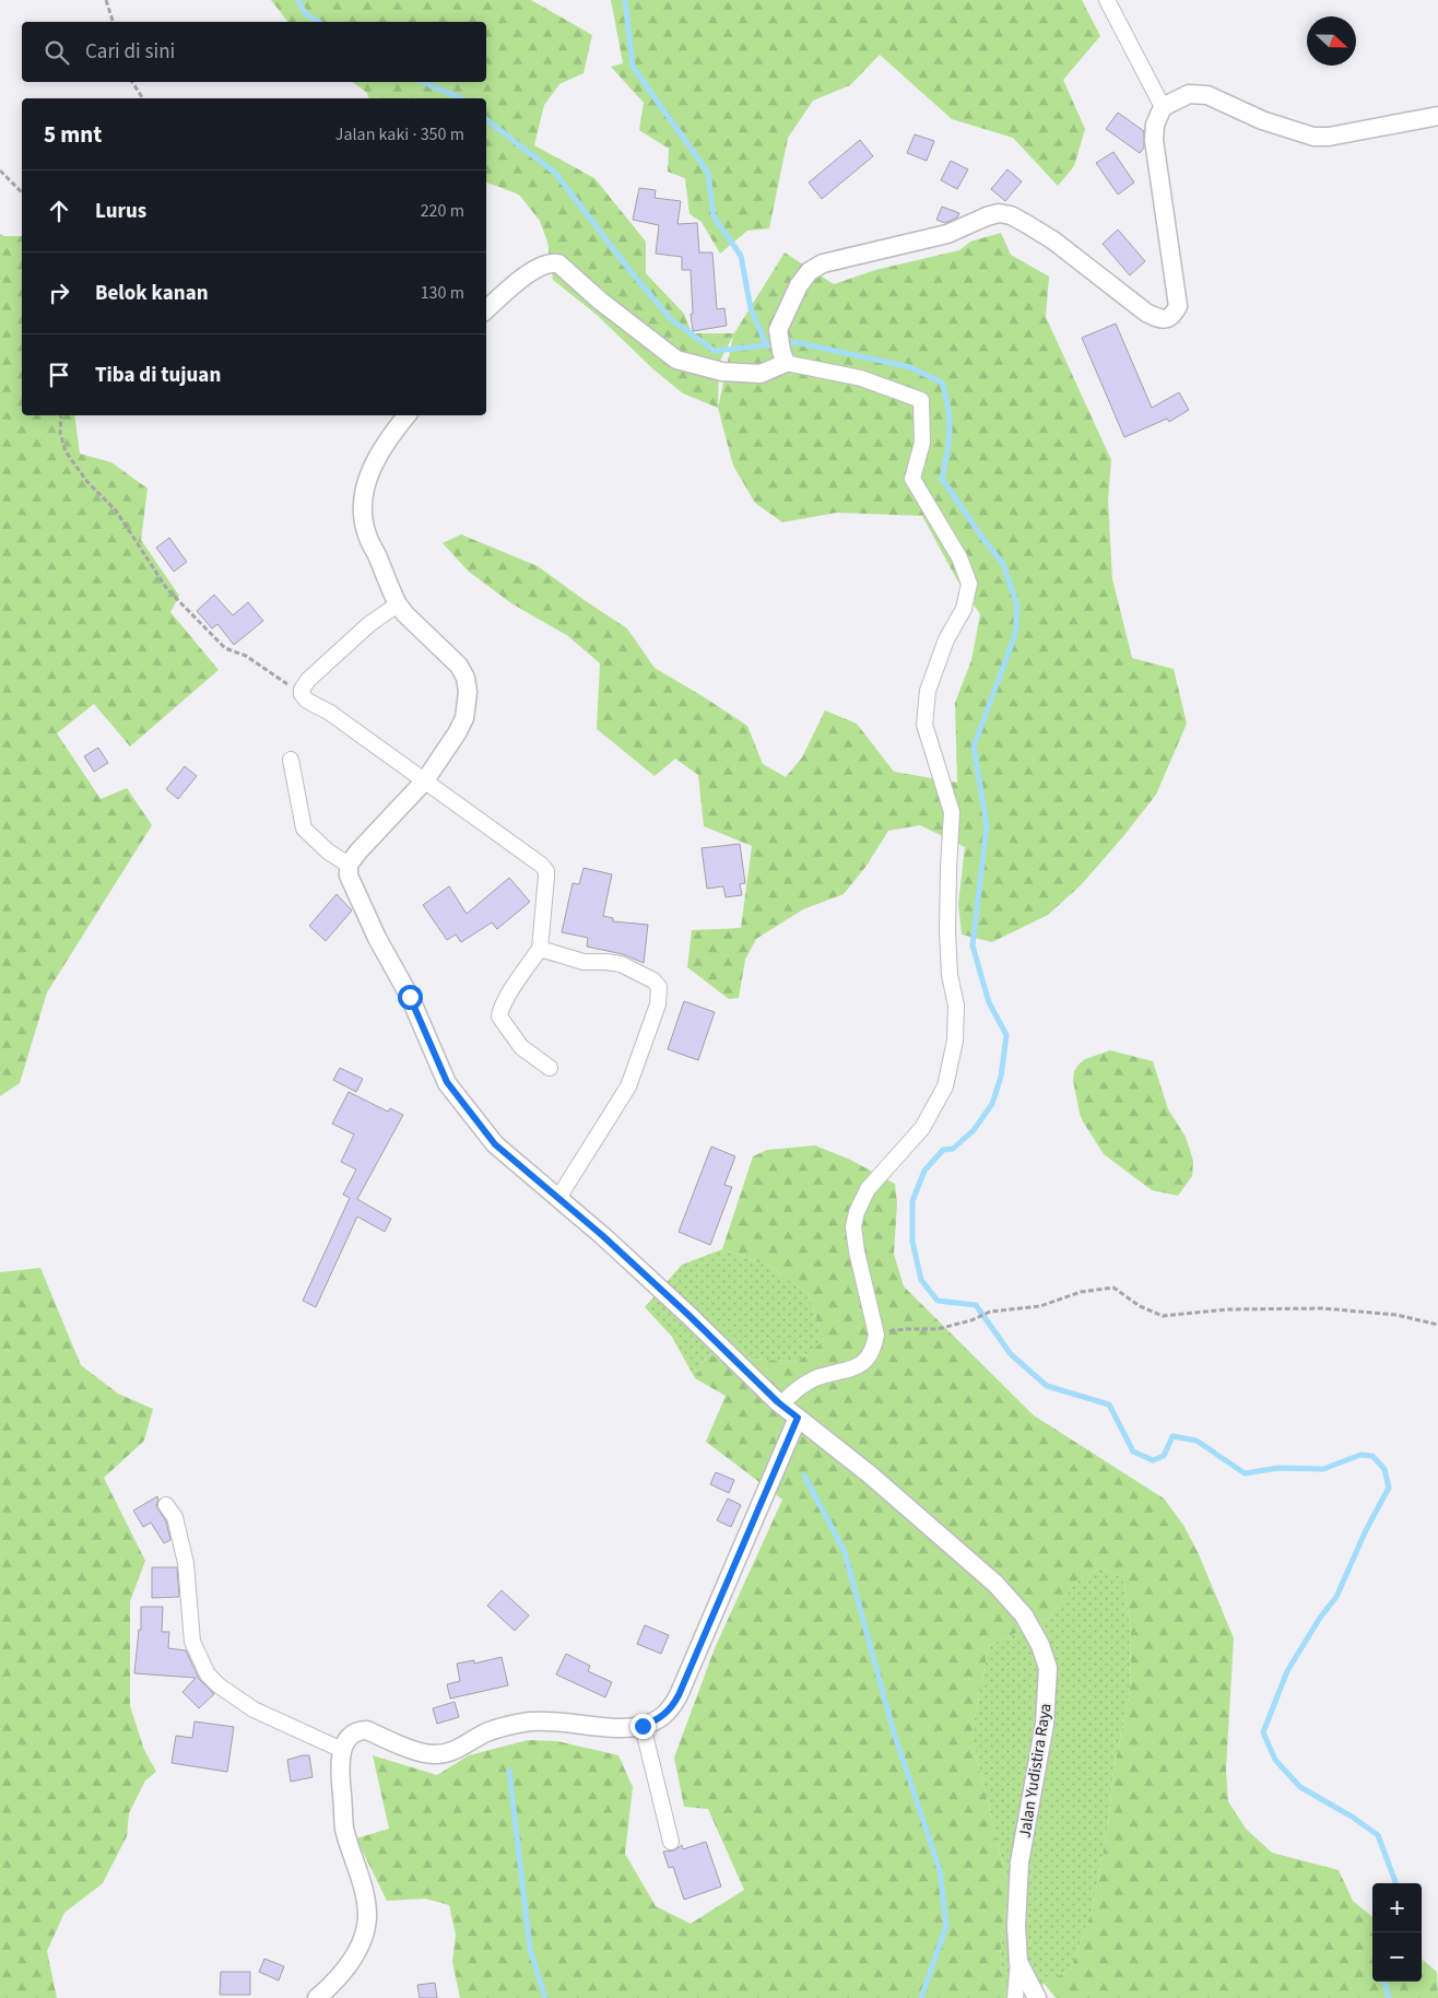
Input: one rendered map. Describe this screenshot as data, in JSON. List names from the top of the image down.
{
  "streets": {
    "street": ["Jalan Yudistira Raya"]
  },
  "north": "right",
  "page": {
    "search": "Cari di sini",
    "heading": ["5 mnt", "Jalan kaki · 350 m"],
    "list": [
      ["Lurus", "220 m"],
      ["Belok kanan", "130 m"],
      "Tiba di tujuan"
    ],
    "map_buttons": ["+", "−"]
  }
}
